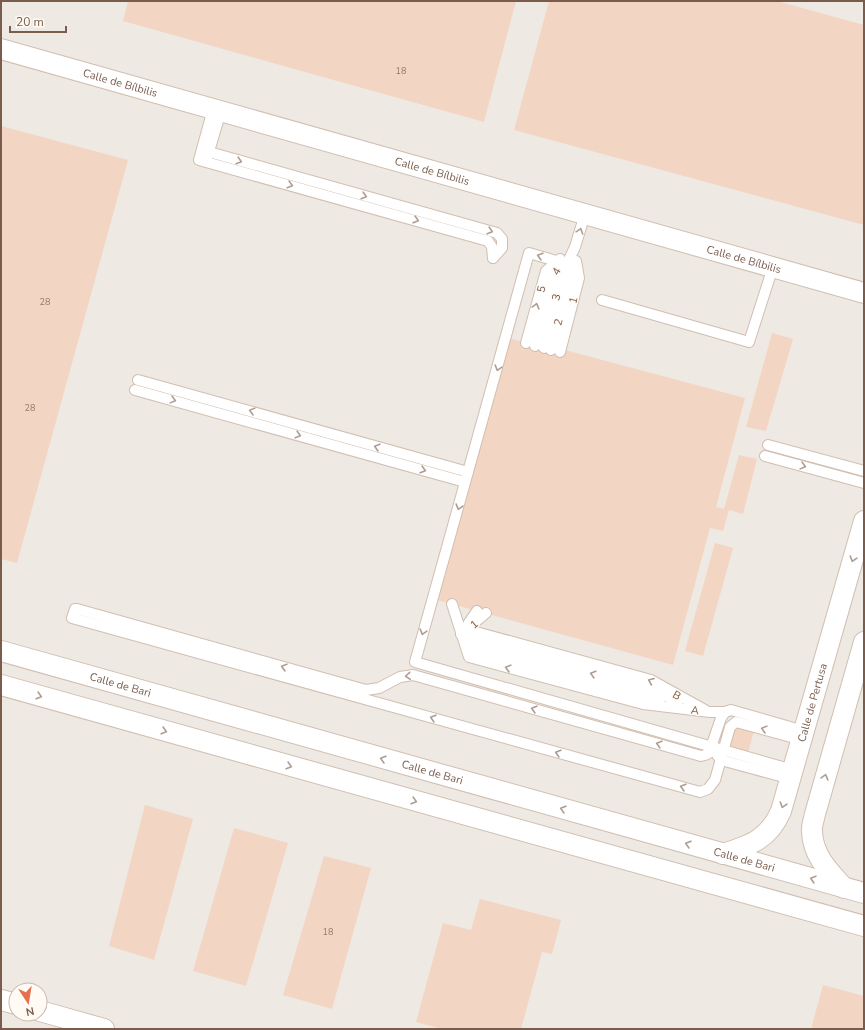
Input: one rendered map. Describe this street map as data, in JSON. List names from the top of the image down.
{
  "streets": {
    "street": ["Calle de Bílbilis", "Calle de Bari", "Calle de Pertusa"],
    "lane": [
      "4",
      "5",
      "3",
      "1",
      "B",
      "A"
    ]
  },
  "crossings": [
    ["4", "5"],
    ["4", "3"],
    ["4", "1"],
    ["5", "3"],
    ["5", "1"],
    ["3", "1"],
    ["1", "B"],
    ["1", "A"],
    ["Calle de Bari", "Calle de Pertusa"],
    ["B", "A"]
  ],
  "one_way": [
    "5",
    "B",
    "Calle de Pertusa",
    "A"
  ],
  "house_numbers": [
    "18",
    "28",
    "28",
    "18"
  ],
  "scale_bar": "20 m",
  "north": "bottom"
}
